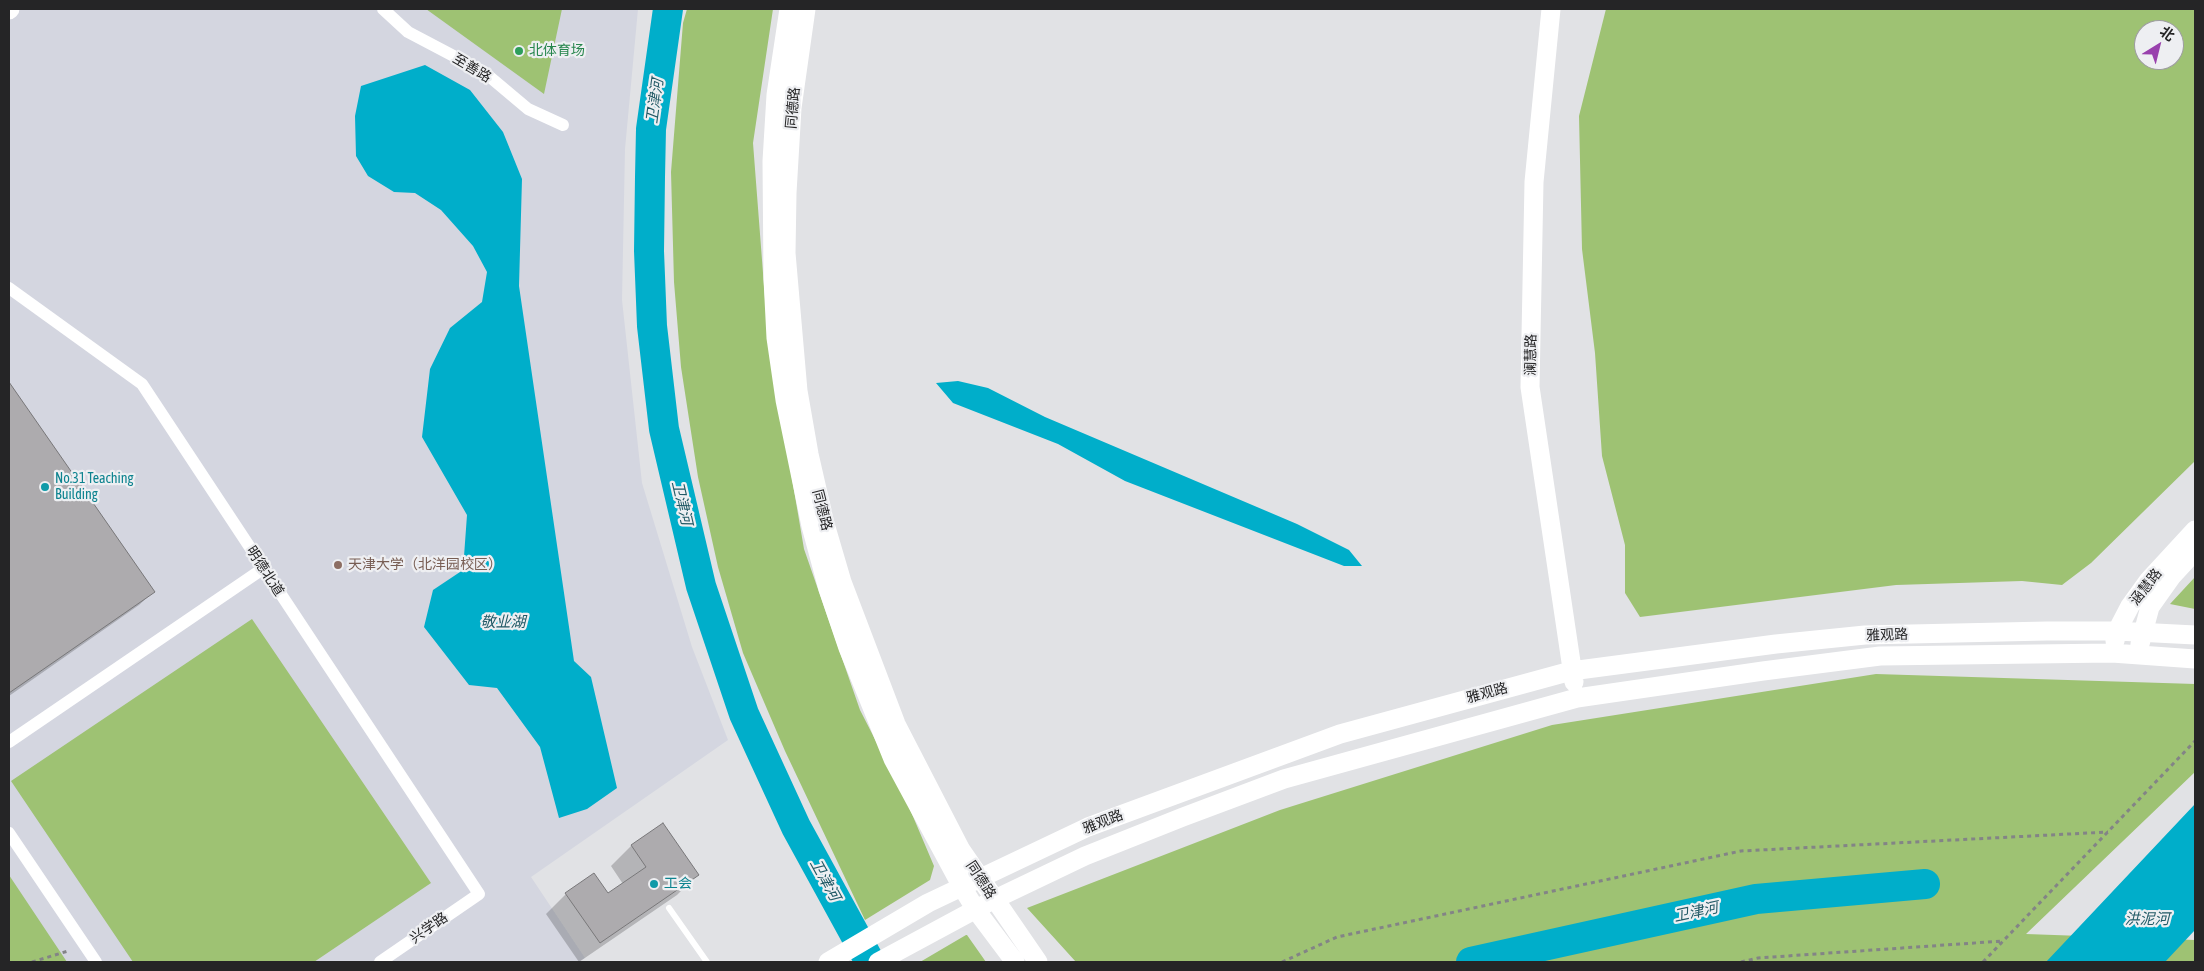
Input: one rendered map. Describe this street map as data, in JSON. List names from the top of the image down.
{
  "streets": {
    "main road": [
      "同德路",
      "澜慧路",
      "涵慧路",
      "雅观路"
    ],
    "street": ["至善路", "明德北道", "兴学路"]
  },
  "crossings": [
    ["同德路", "雅观路"],
    ["澜慧路", "雅观路"],
    ["明德北道", "兴学路"],
    ["涵慧路", "雅观路"]
  ],
  "water": ["卫津河", "敬业湖", "洪泥河"],
  "places": [
    "北体育场",
    "No.31 Teaching Building",
    "天津大学（北洋园校区）",
    "工会"
  ],
  "north": "top right"
}
